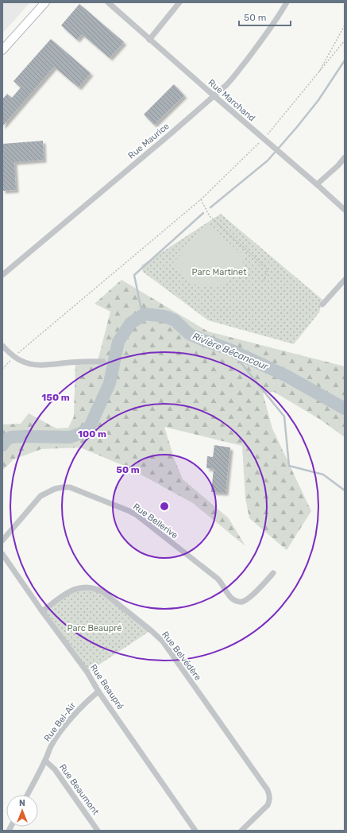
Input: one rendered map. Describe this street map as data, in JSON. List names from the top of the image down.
{
  "streets": {
    "street": [
      "Rue Marchand",
      "Rue Maurice",
      "Rue Bellerive",
      "Rue Belvédère",
      "Rue Beaupré",
      "Rue Bel-Air",
      "Rue Beaumont"
    ]
  },
  "crossings": [
    ["Rue Marchand", "Rue Maurice"],
    ["Rue Belvédère", "Rue Beaupré"],
    ["Rue Beaupré", "Rue Bel-Air"],
    ["Rue Bel-Air", "Rue Beaumont"]
  ],
  "water": ["Rivière Bécancour"],
  "parks": ["Parc Martinet", "Parc Beaupré"],
  "scale_bar": "50 m",
  "north": "top",
  "rings": ["150 m", "100 m", "50 m"]
}
